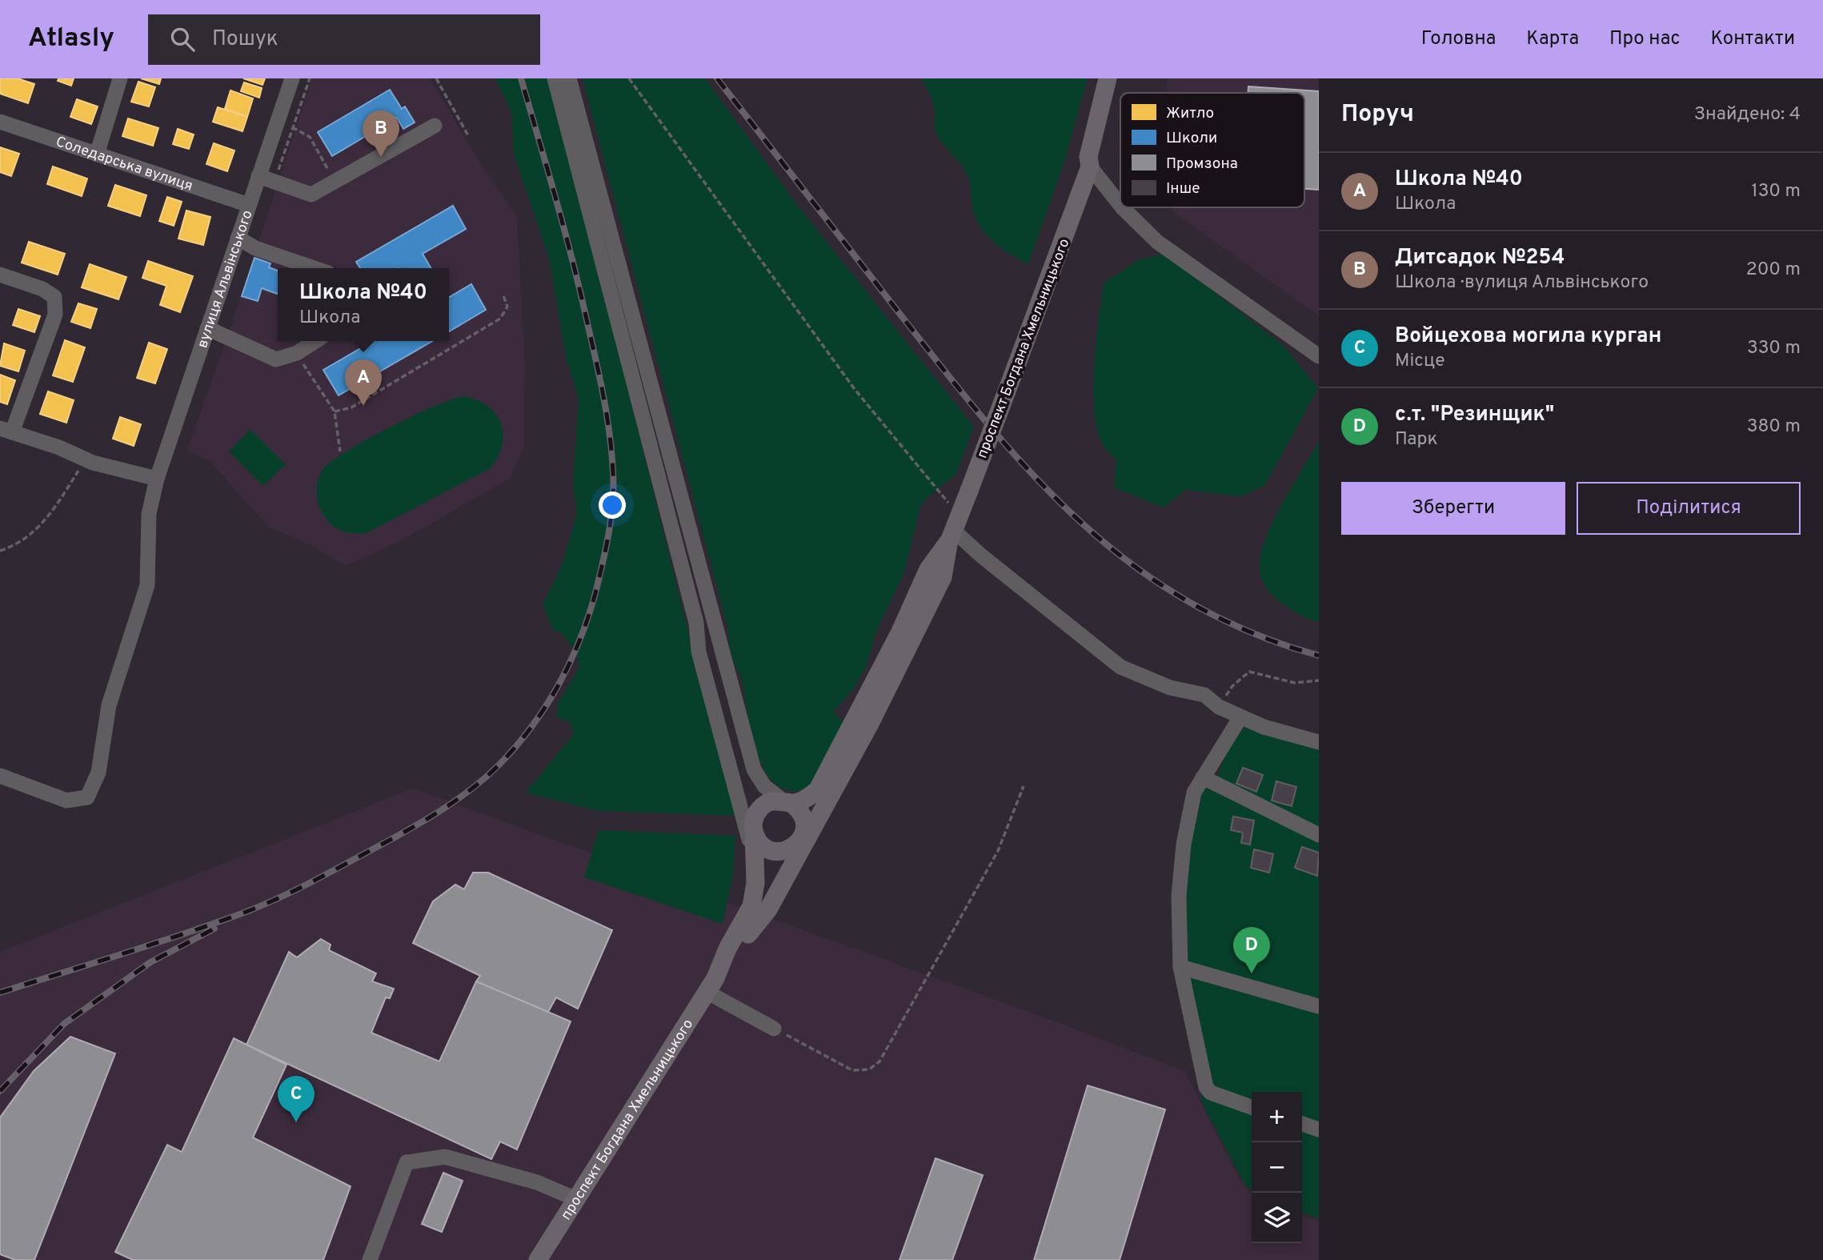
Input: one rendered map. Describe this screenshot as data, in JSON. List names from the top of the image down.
{
  "streets": {
    "main road": ["проспект Богдана Хмельницького"],
    "street": ["Соледарська вулиця", "вулиця Альвінського"]
  },
  "crossings": [
    ["Соледарська вулиця", "вулиця Альвінського"]
  ],
  "legend": [
    "Житло",
    "Школи",
    "Промзона",
    "Інше"
  ],
  "page": {
    "header": "Atlasly",
    "search": "Пошук",
    "nav": [
      "Головна",
      "Карта",
      "Про нас",
      "Контакти"
    ],
    "heading": ["Поруч", "Знайдено: 4"],
    "pins": [
      "B",
      "A",
      "D",
      "C"
    ],
    "list": [
      {
        "mark": "A",
        "name": "Школа №40",
        "note": "Школа",
        "value": "130 m"
      },
      {
        "mark": "B",
        "name": "Дитсадок №254",
        "note": "Школа · вулиця Альвінського",
        "value": "200 m"
      },
      {
        "mark": "C",
        "name": "Войцехова могила курган",
        "note": "Місце",
        "value": "330 m"
      },
      {
        "mark": "D",
        "name": "с.т. \"Резинщик\"",
        "note": "Парк",
        "value": "380 m"
      }
    ],
    "popup": ["Школа №40", "Школа"],
    "buttons": ["Зберегти", "Поділитися"],
    "map_buttons": ["+", "−"]
  }
}
